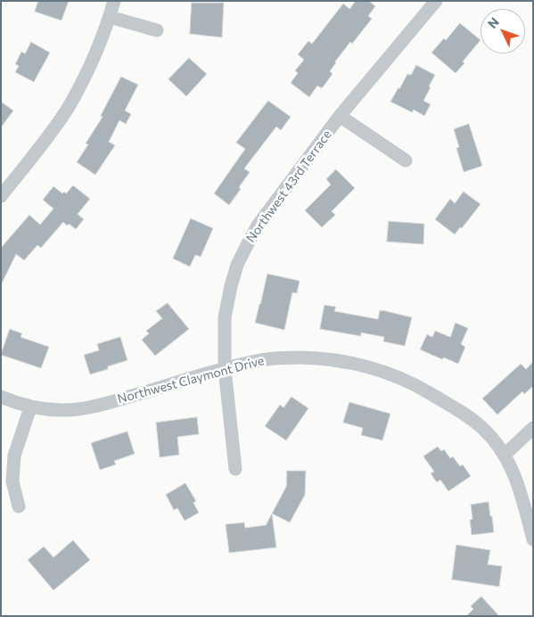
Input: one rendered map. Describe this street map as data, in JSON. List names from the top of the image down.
{
  "streets": {
    "street": ["Northwest 43rd Terrace", "Northwest Claymont Drive"]
  },
  "crossings": [
    ["Northwest 43rd Terrace", "Northwest Claymont Drive"]
  ],
  "north": "top left"
}
